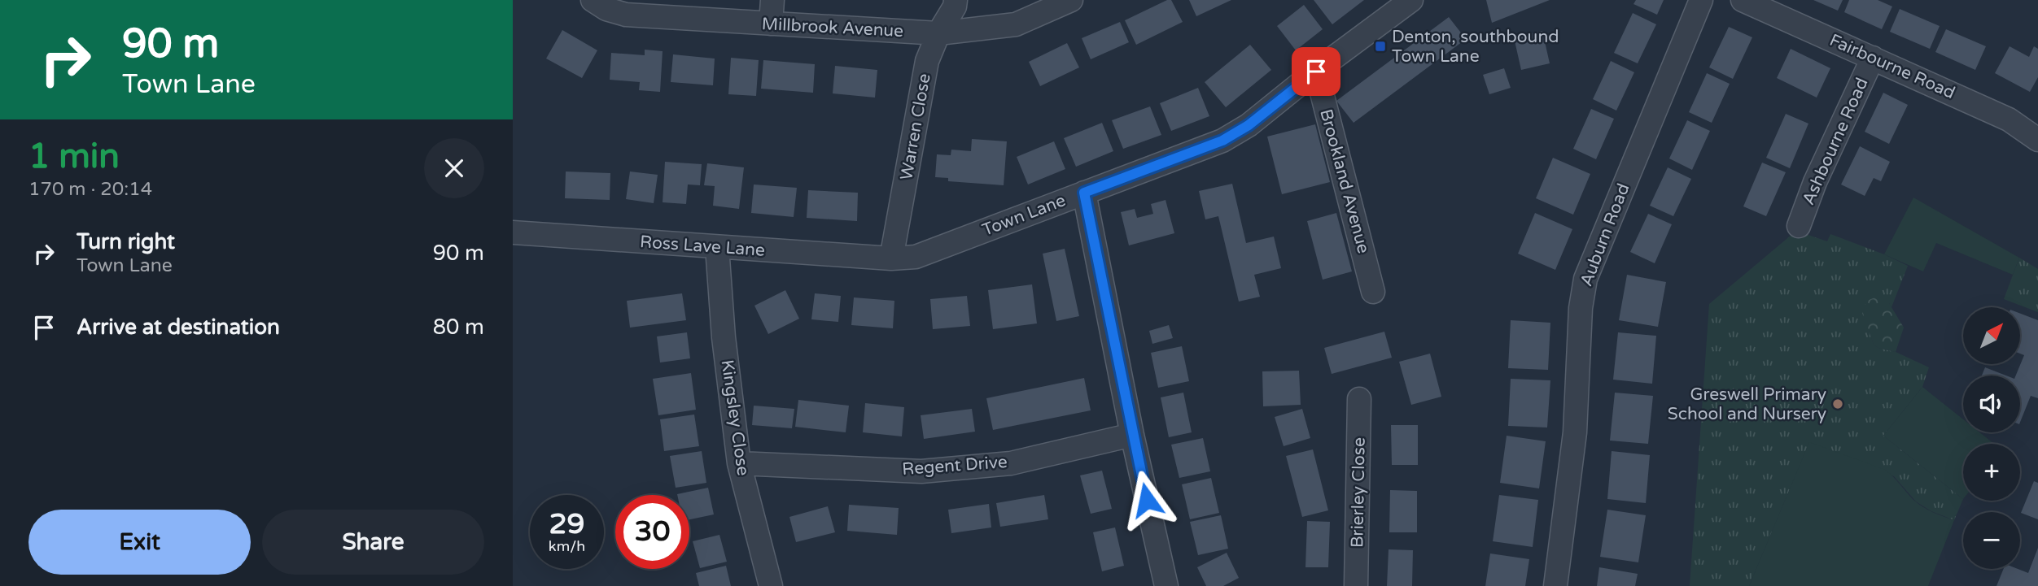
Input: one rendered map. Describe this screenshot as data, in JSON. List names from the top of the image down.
{
  "streets": {
    "street": [
      "Millbrook Avenue",
      "Fairbourne Road",
      "Warren Close",
      "Ashbourne Road",
      "Brookland Avenue",
      "Town Lane",
      "Auburn Road",
      "Ross Lave Lane",
      "Kingsley Close",
      "Regent Drive",
      "Brierley Close"
    ]
  },
  "crossings": [
    ["Millbrook Avenue", "Warren Close"],
    ["Fairbourne Road", "Ashbourne Road"],
    ["Warren Close", "Town Lane"],
    ["Warren Close", "Ross Lave Lane"],
    ["Brookland Avenue", "Town Lane"],
    ["Town Lane", "Ross Lave Lane"],
    ["Ross Lave Lane", "Kingsley Close"],
    ["Kingsley Close", "Regent Drive"]
  ],
  "places": {
    "transit": ["Denton, southbound Town Lane"],
    "other": ["Greswell Primary School and Nursery"]
  },
  "north": "top right",
  "page": {
    "turn": ["90 m", "Town Lane"],
    "heading": ["1 min", "170 m · 20:14"],
    "list": [
      {
        "name": "Turn right",
        "note": "Town Lane",
        "value": "90 m"
      },
      {
        "name": "Arrive at destination",
        "value": "80 m"
      }
    ],
    "map_buttons": ["+", "−"],
    "speed": "29 km/h",
    "limit": "30",
    "buttons": ["Exit", "Share"]
  }
}
